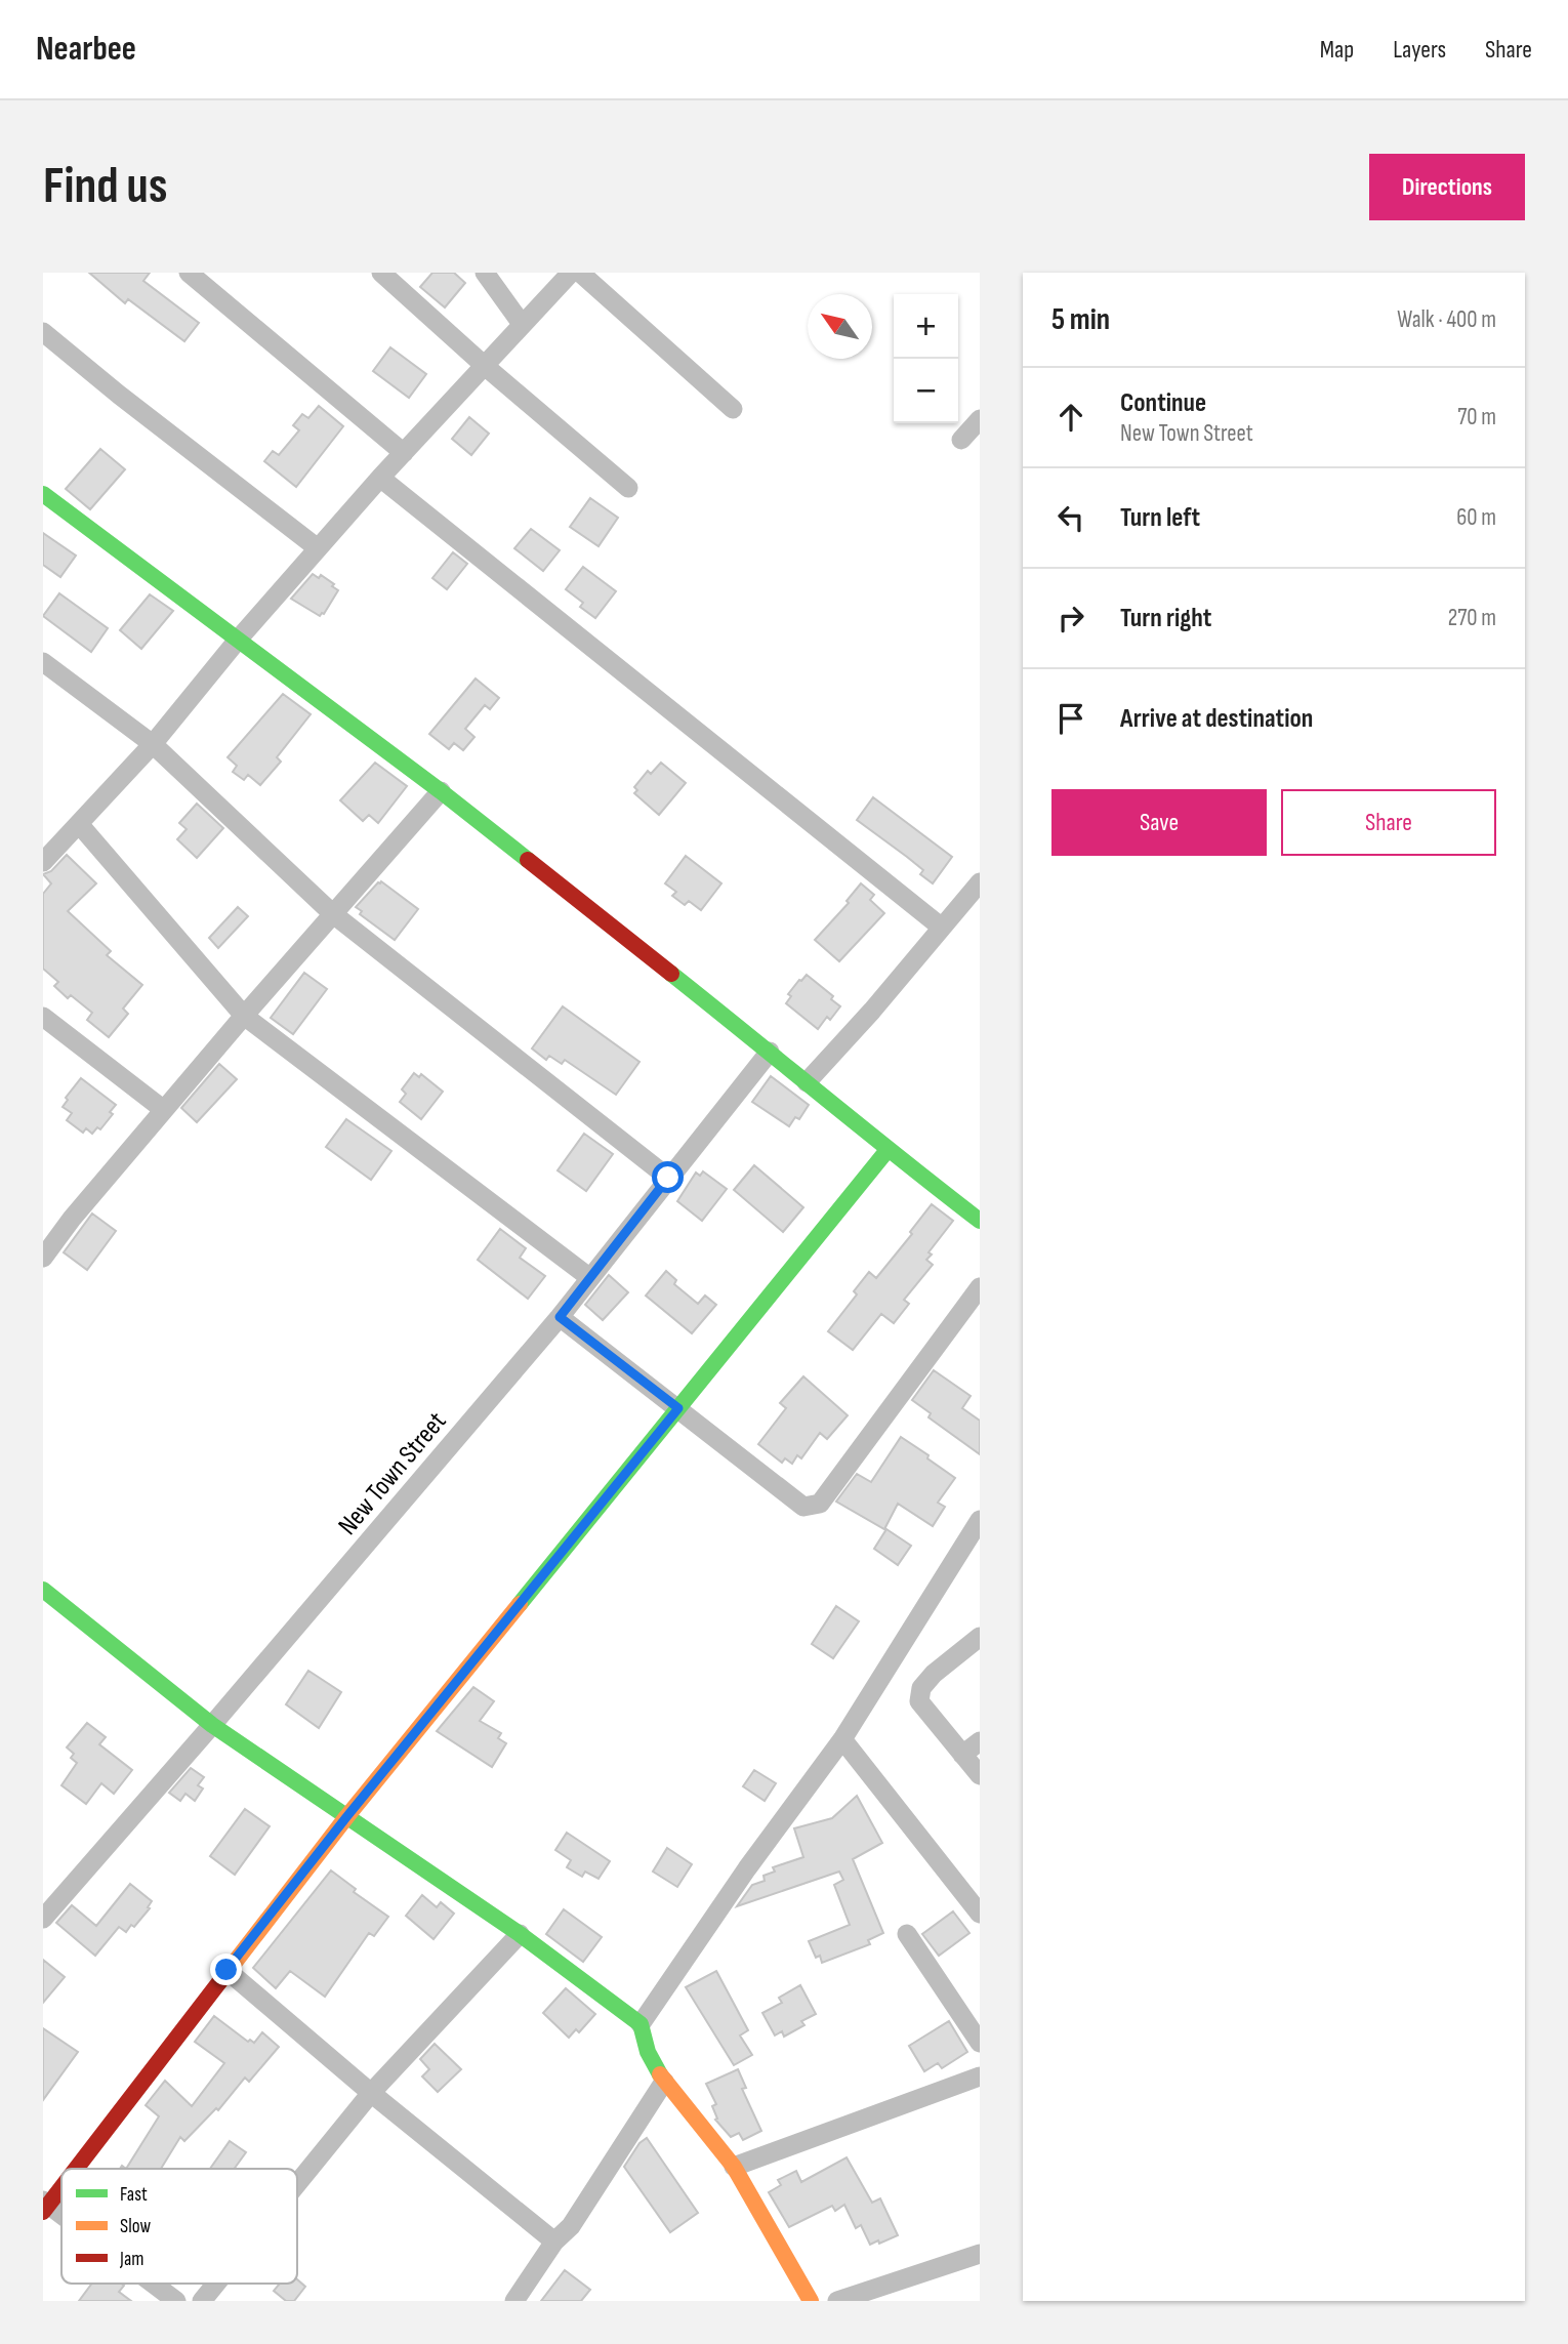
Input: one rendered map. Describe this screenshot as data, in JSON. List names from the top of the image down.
{
  "streets": {
    "street": ["New Town Street"]
  },
  "legend": ["Fast", "Slow", "Jam"],
  "north": "top left",
  "page": {
    "header": "Nearbee",
    "nav": ["Map", "Layers", "Share"],
    "buttons": [
      "Directions",
      ["Save", "Share"]
    ],
    "title": "Find us",
    "heading": ["5 min", "Walk · 400 m"],
    "map_buttons": ["+", "−"],
    "list": [
      ["Continue", "New Town Street", "70 m"],
      ["Turn left", "60 m"],
      ["Turn right", "270 m"],
      "Arrive at destination"
    ]
  }
}
